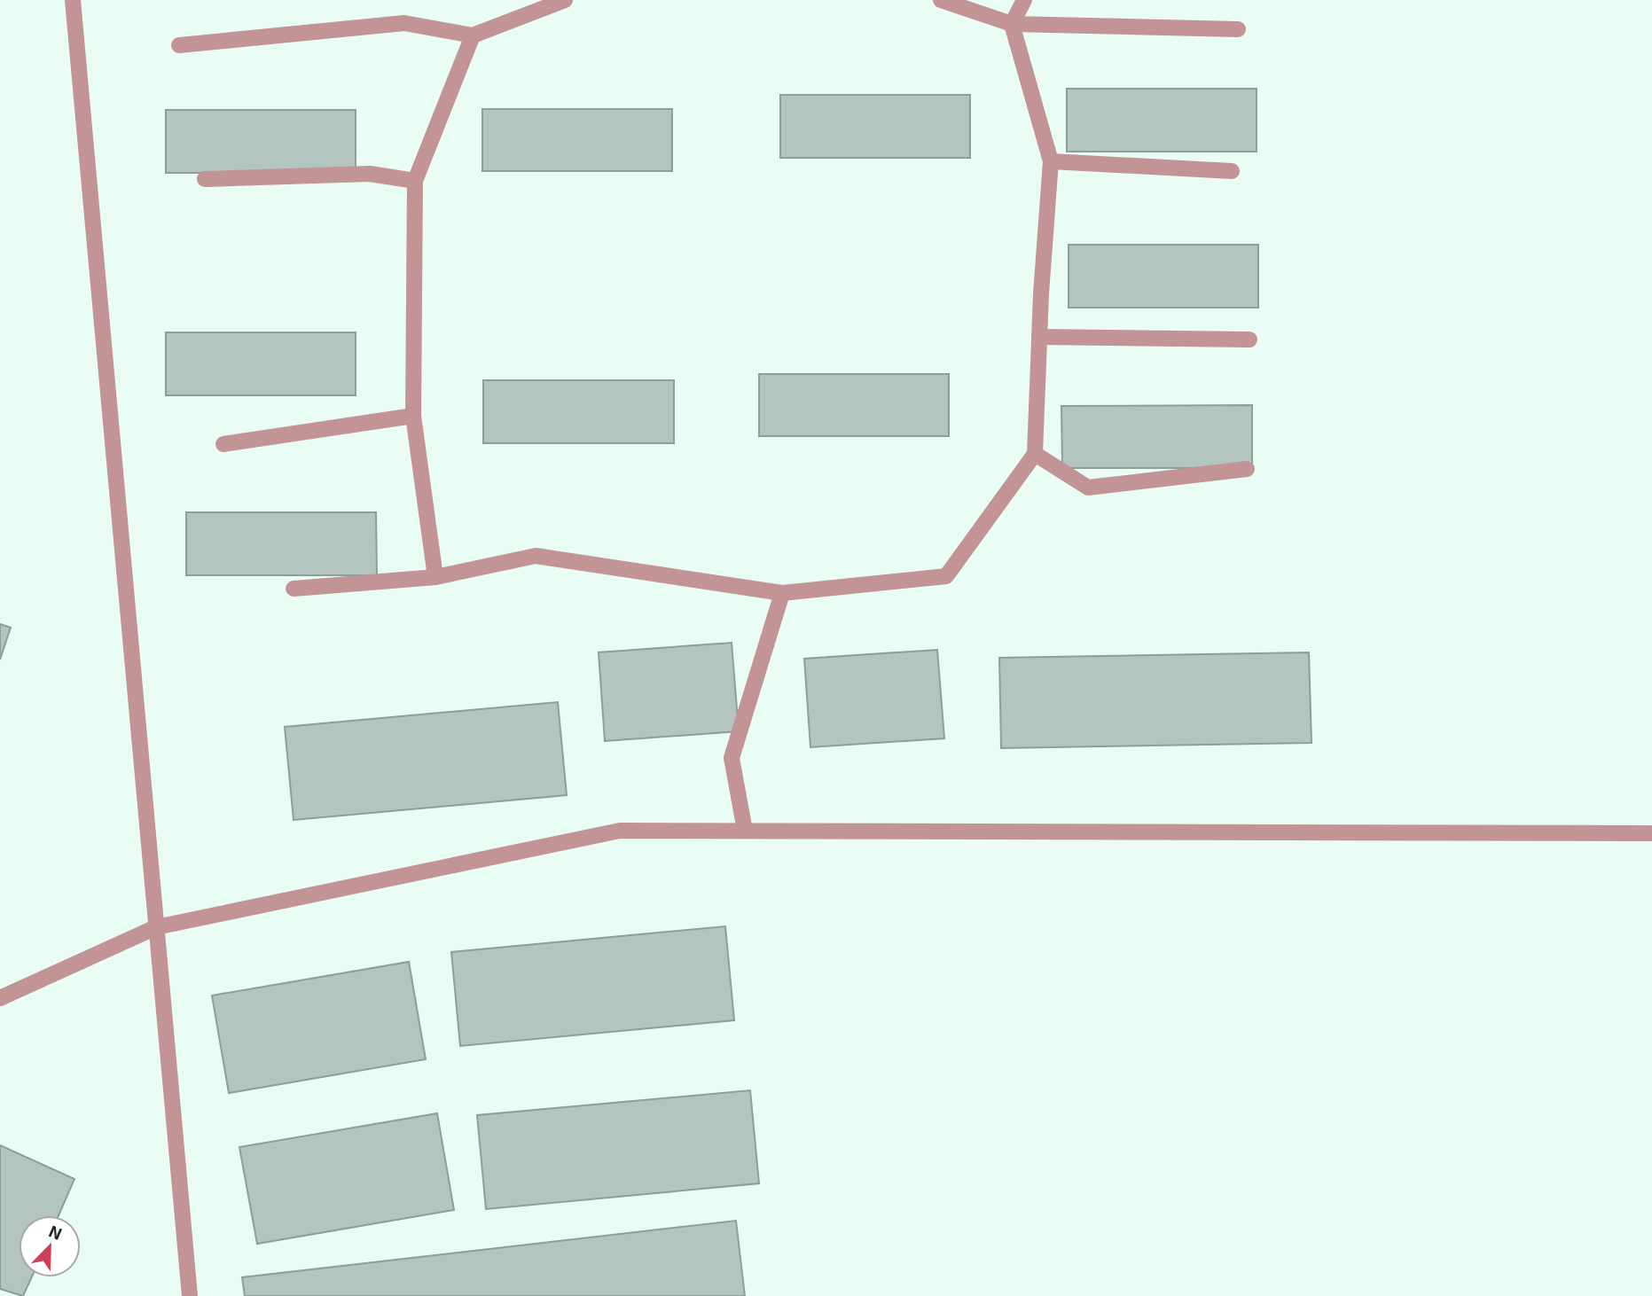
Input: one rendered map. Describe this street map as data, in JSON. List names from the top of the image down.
{
  "north": "top right"
}
